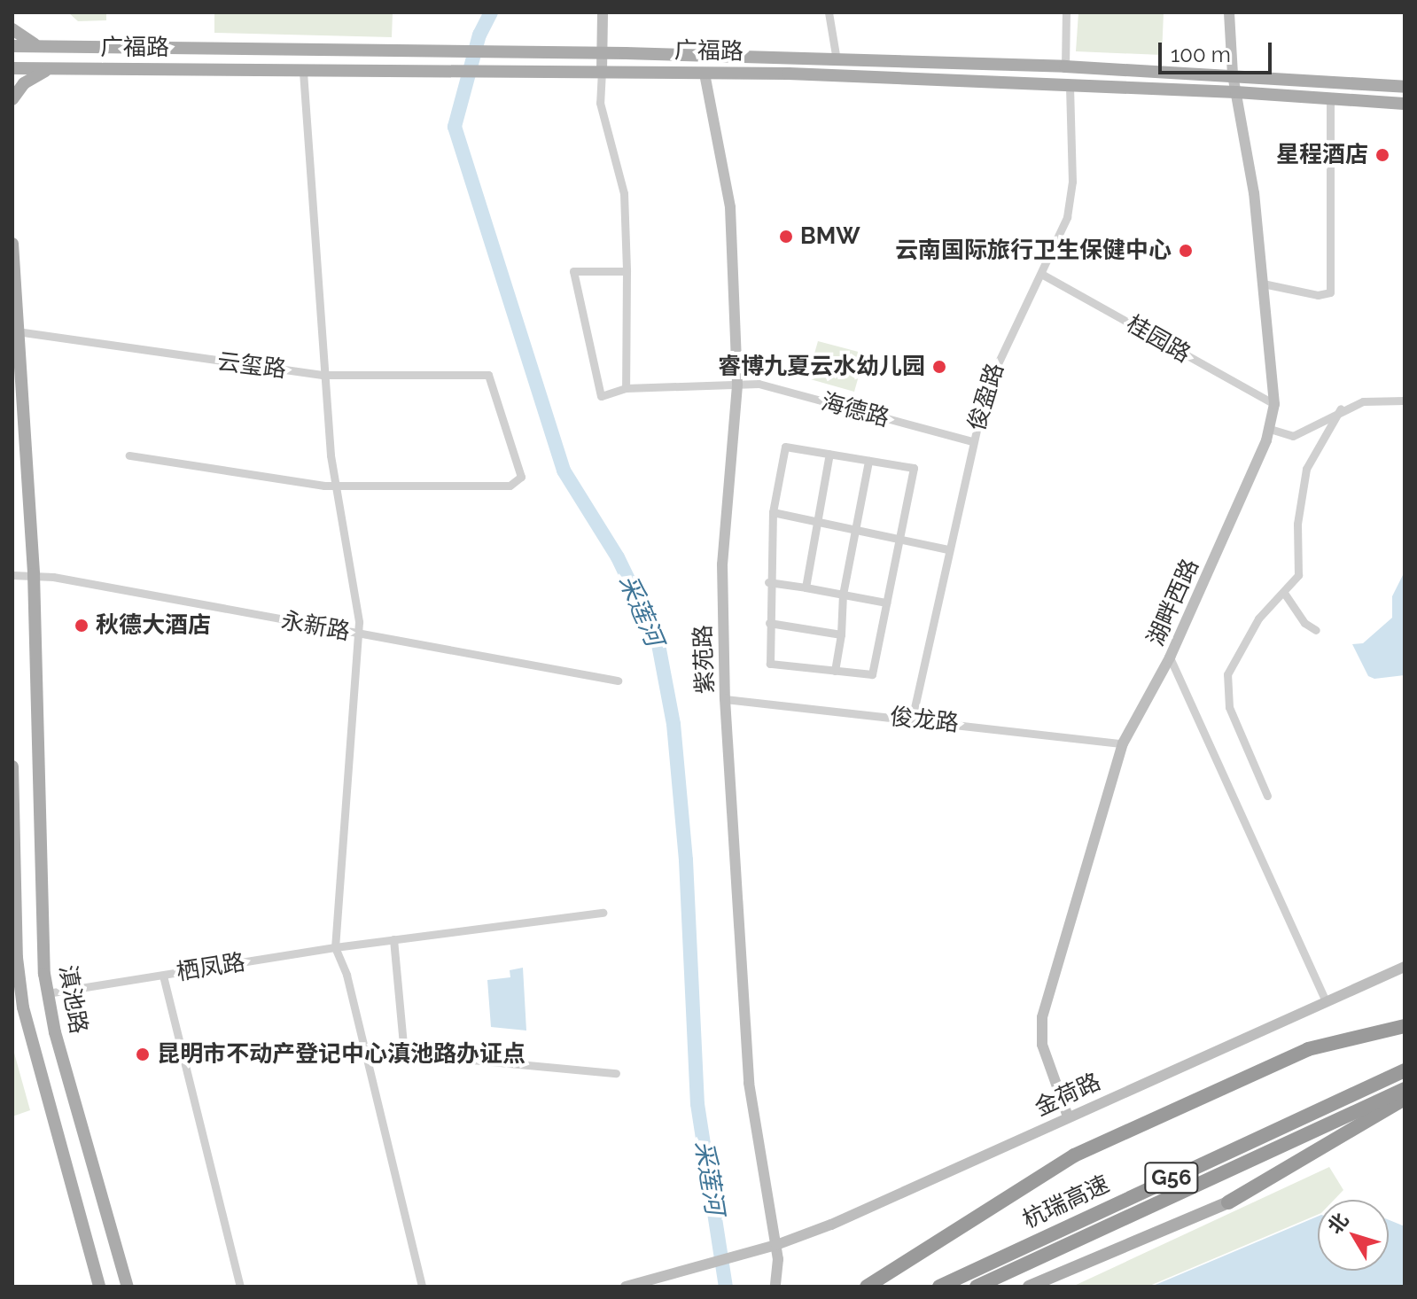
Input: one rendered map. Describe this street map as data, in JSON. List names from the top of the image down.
{
  "streets": {
    "highway": ["G56", "杭瑞高速"],
    "main road": ["广福路", "滇池路"],
    "street": [
      "桂园路",
      "云玺路",
      "俊盈路",
      "海德路",
      "湖畔西路",
      "永新路",
      "紫苑路",
      "俊龙路",
      "栖凤路",
      "金荷路"
    ]
  },
  "crossings": [
    ["广福路", "俊盈路"],
    ["广福路", "湖畔西路"],
    ["广福路", "紫苑路"],
    ["桂园路", "俊盈路"],
    ["桂园路", "湖畔西路"],
    ["云玺路", "滇池路"],
    ["俊盈路", "海德路"],
    ["俊盈路", "俊龙路"],
    ["海德路", "紫苑路"],
    ["湖畔西路", "俊龙路"],
    ["湖畔西路", "金荷路"],
    ["永新路", "滇池路"],
    ["紫苑路", "俊龙路"],
    ["紫苑路", "金荷路"],
    ["栖凤路", "滇池路"]
  ],
  "water": ["采莲河"],
  "places": [
    "星程酒店",
    "BMW",
    "云南国际旅行卫生保健中心",
    "睿博九夏云水幼儿园",
    "秋德大酒店",
    "昆明市不动产登记中心滇池路办证点"
  ],
  "scale_bar": "100 m",
  "north": "top left"
}
